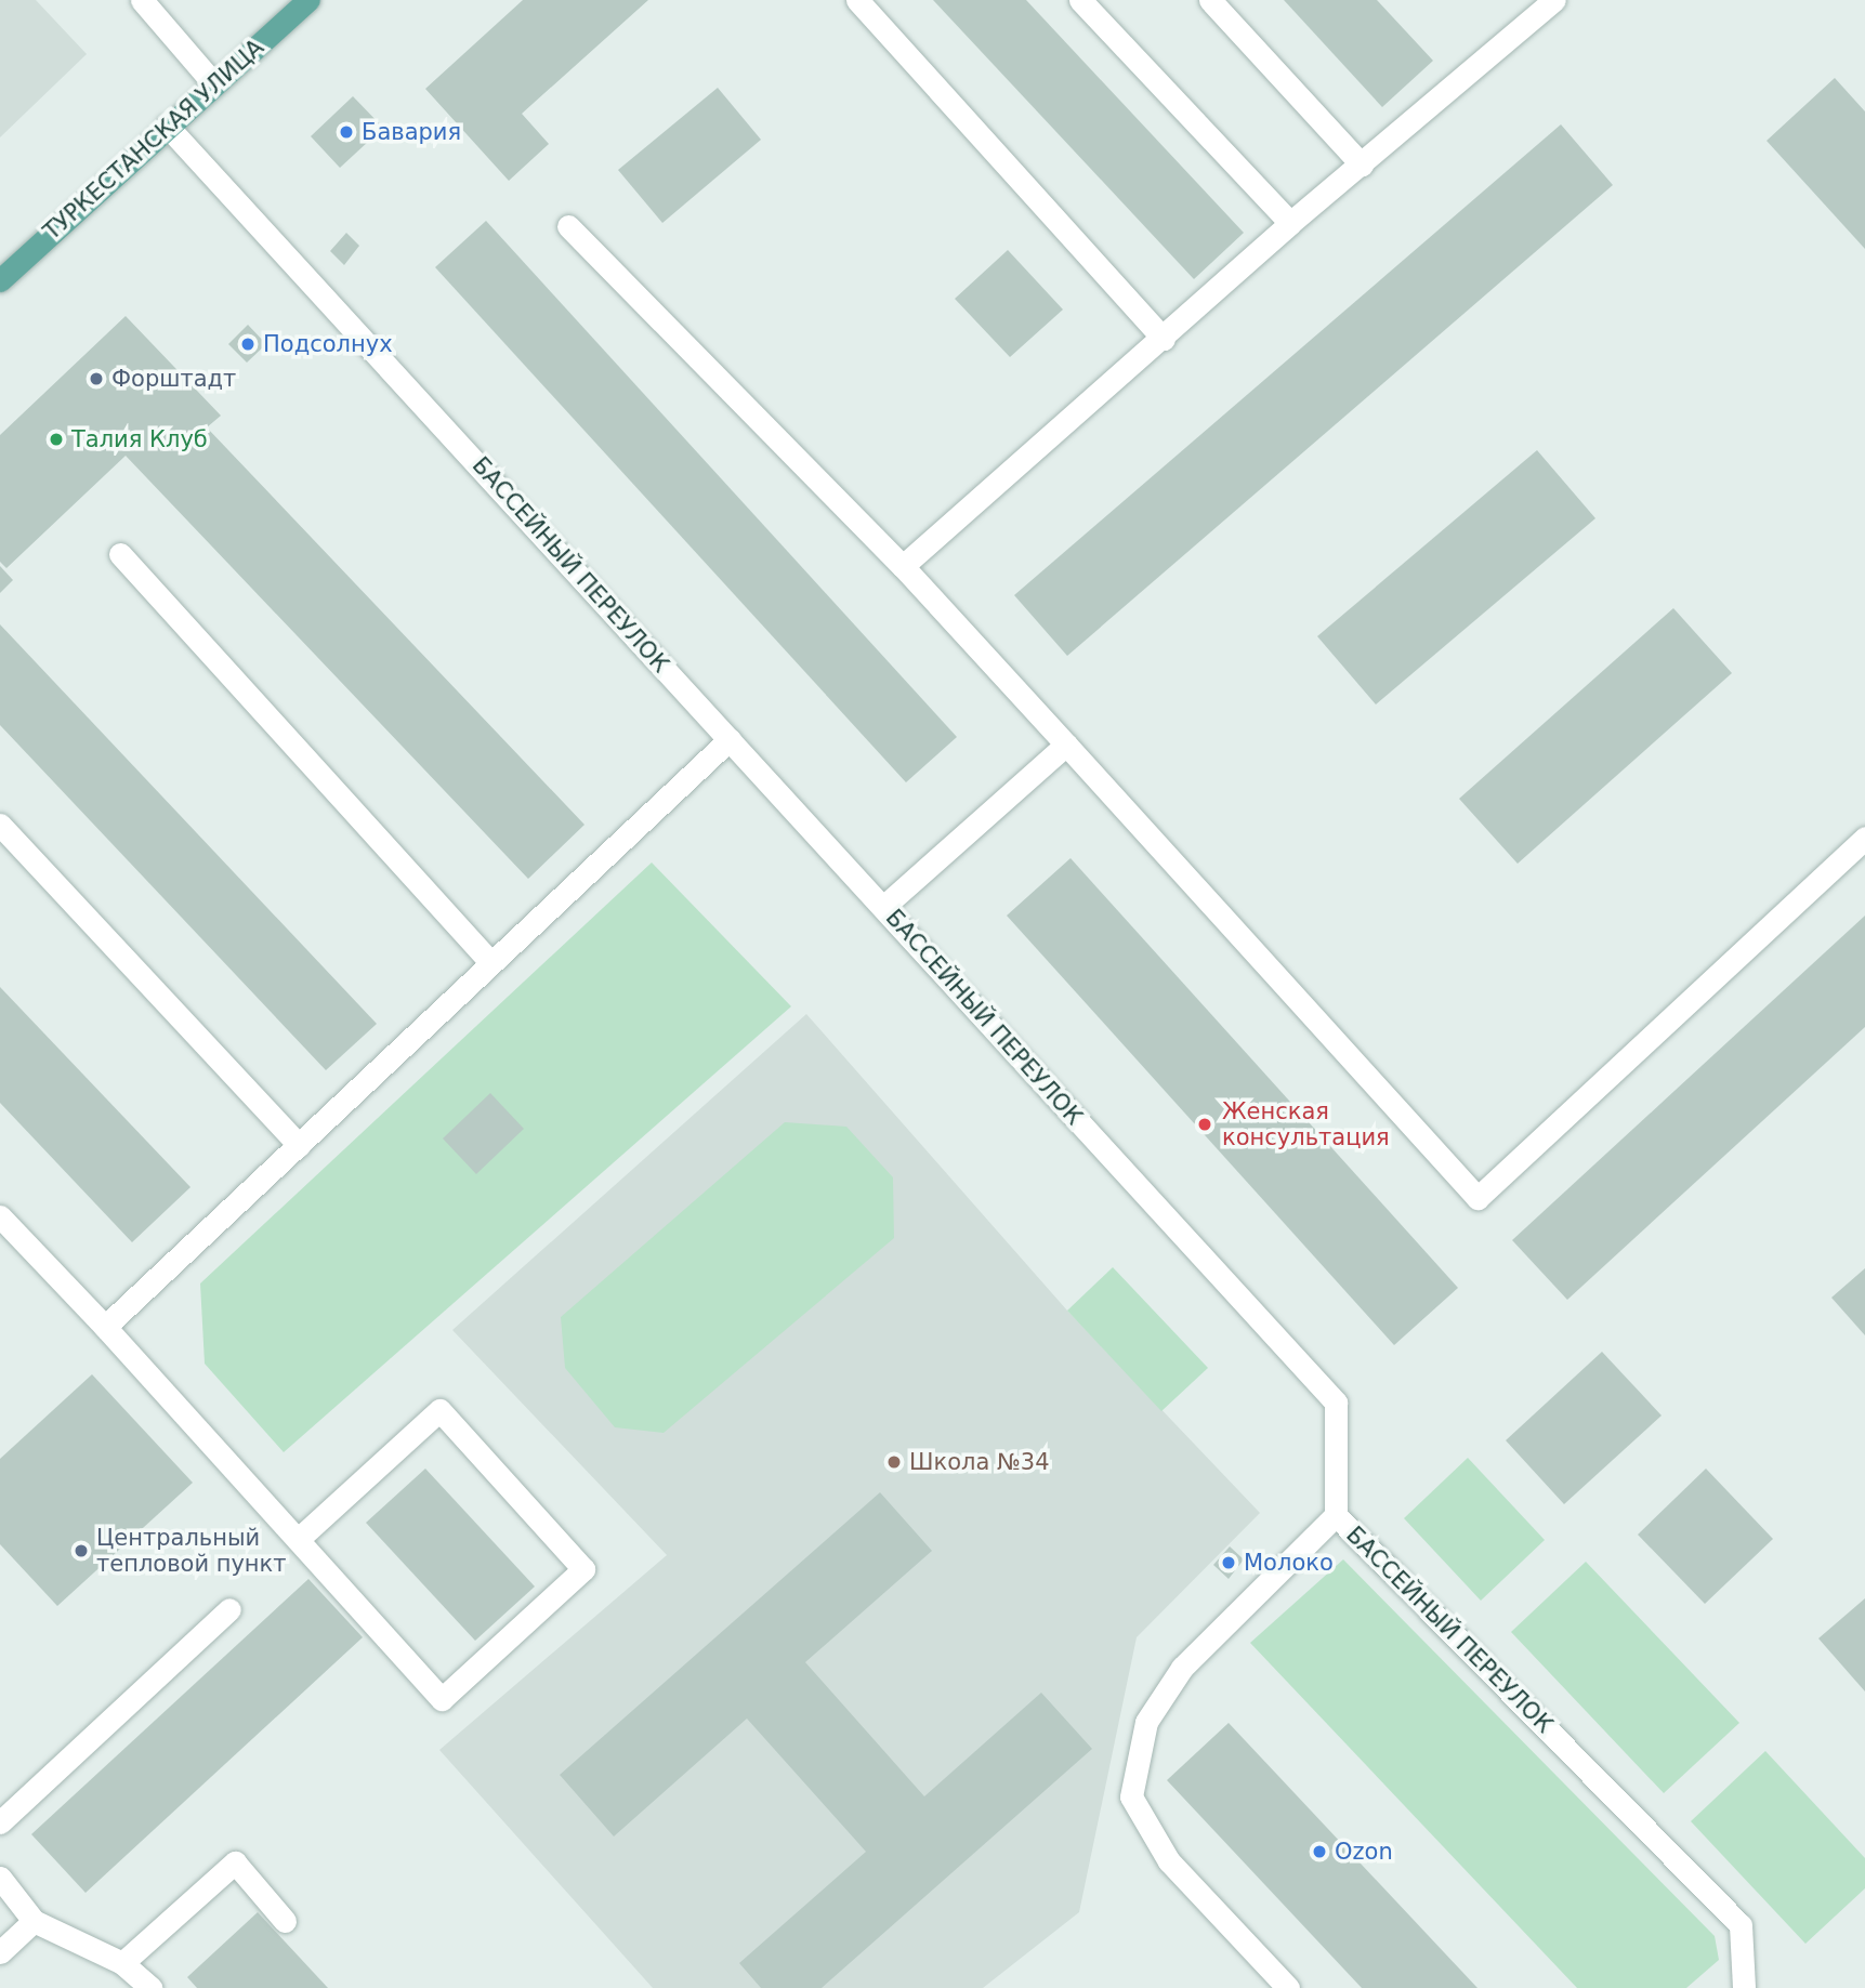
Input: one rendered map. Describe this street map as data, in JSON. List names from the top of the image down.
{
  "streets": {
    "main road": ["ТУРКЕСТАНСКАЯ УЛИЦА"],
    "street": ["БАССЕЙНЫЙ ПЕРЕУЛОК"]
  },
  "crossings": [
    ["ТУРКЕСТАНСКАЯ УЛИЦА", "БАССЕЙНЫЙ ПЕРЕУЛОК"]
  ],
  "places": [
    "Бавария",
    "Подсолнух",
    "Форштадт",
    "Талия Клуб",
    "Женская консультация",
    "Школа №34",
    "Центральный тепловой пункт",
    "Молоко",
    "Ozon"
  ]
}
